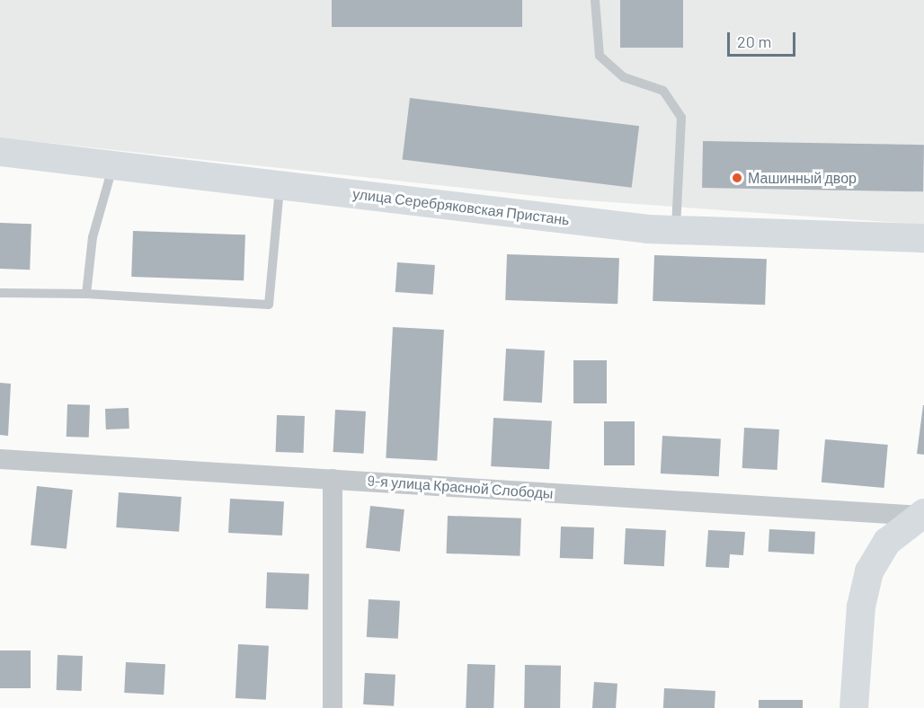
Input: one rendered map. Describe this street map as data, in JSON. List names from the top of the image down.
{
  "streets": {
    "street": ["улица Серебряковская Пристань", "9-я улица Красной Слободы"]
  },
  "places": ["Машинный двор"],
  "scale_bar": "20 m"
}
